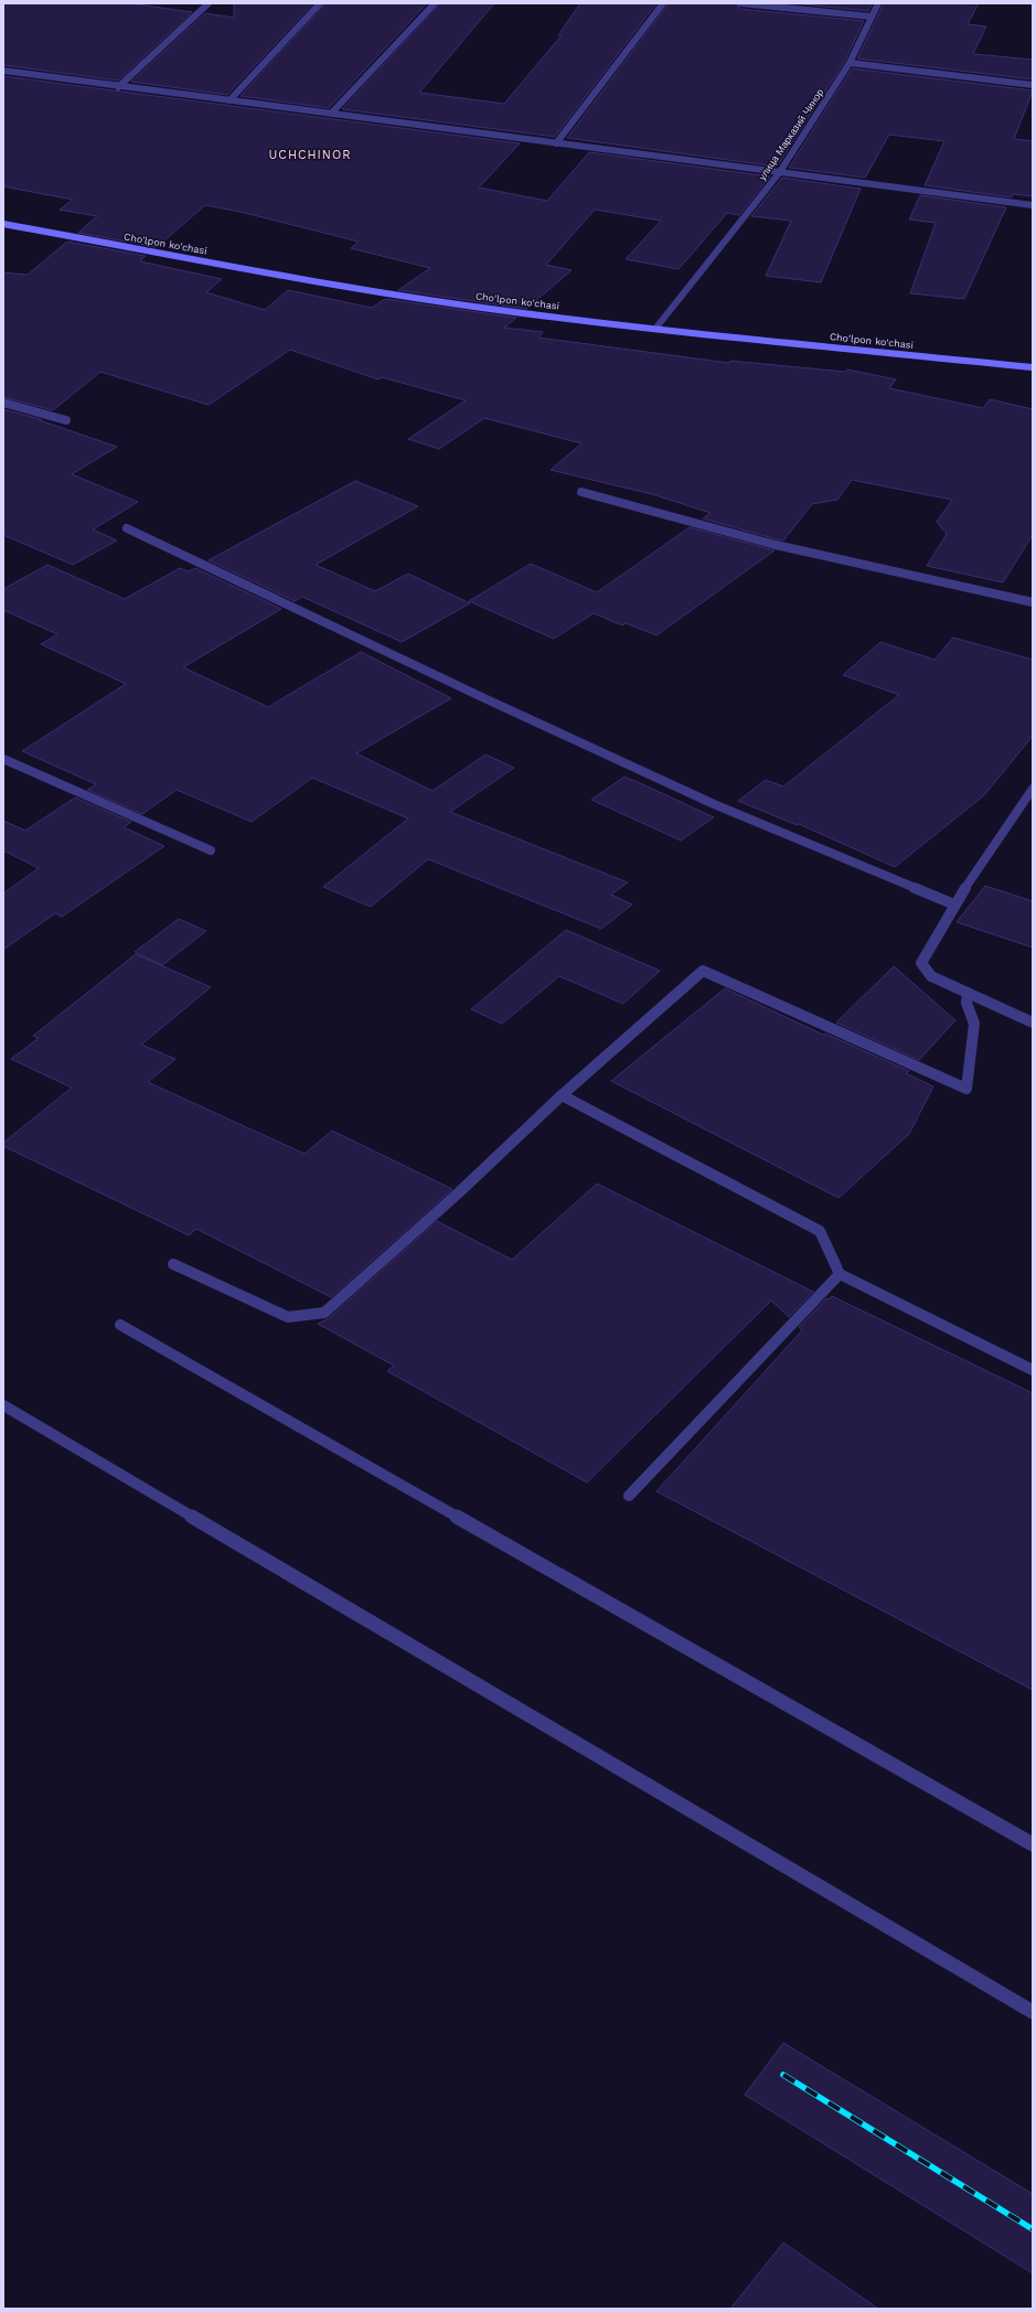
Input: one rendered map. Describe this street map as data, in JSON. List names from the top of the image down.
{
  "streets": {
    "main road": ["Cho'lpon ko'chasi"],
    "street": ["улица Марказий Чинор"]
  },
  "crossings": [
    ["улица Марказий Чинор", "Cho'lpon ko'chasi"]
  ],
  "districts": ["UCHCHINOR"]
}
